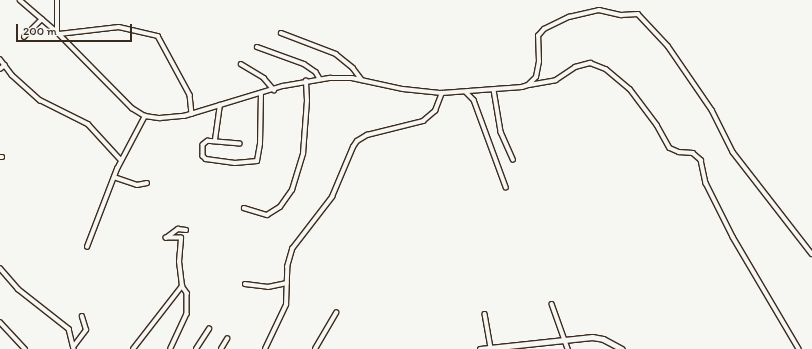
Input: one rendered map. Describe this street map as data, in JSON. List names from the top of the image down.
{
  "scale_bar": "200 m"
}
